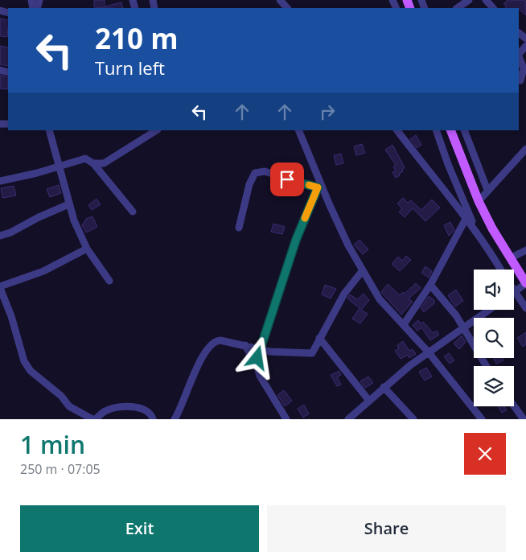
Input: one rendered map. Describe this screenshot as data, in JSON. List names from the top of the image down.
{
  "page": {
    "turn": ["210 m", "Turn left"],
    "heading": ["1 min", "250 m · 07:05"],
    "buttons": ["Exit", "Share"]
  }
}
